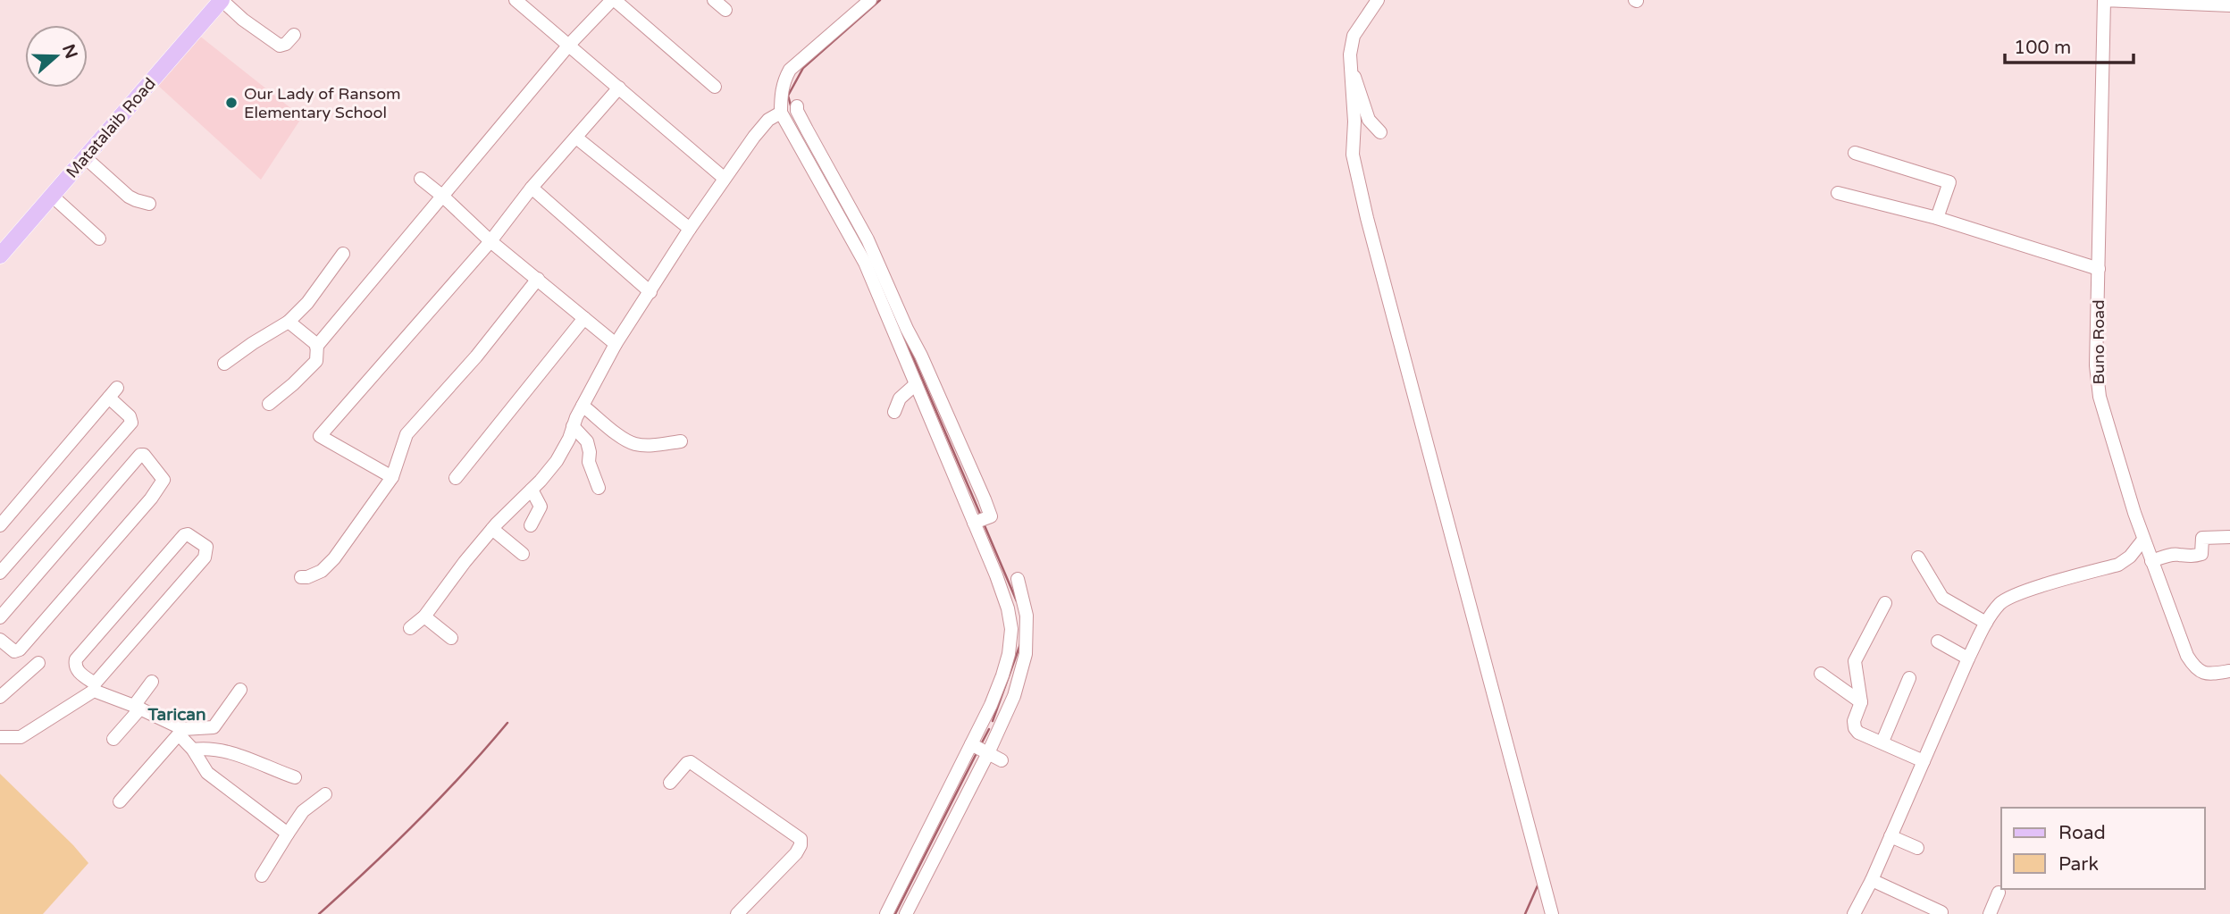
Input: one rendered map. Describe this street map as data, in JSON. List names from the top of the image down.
{
  "streets": {
    "main road": ["Matatalaib Road"],
    "street": ["Buno Road"]
  },
  "districts": ["Tarican"],
  "places": ["Our Lady of Ransom Elementary School"],
  "legend": ["Road", "Park"],
  "scale_bar": "100 m",
  "north": "right"
}
